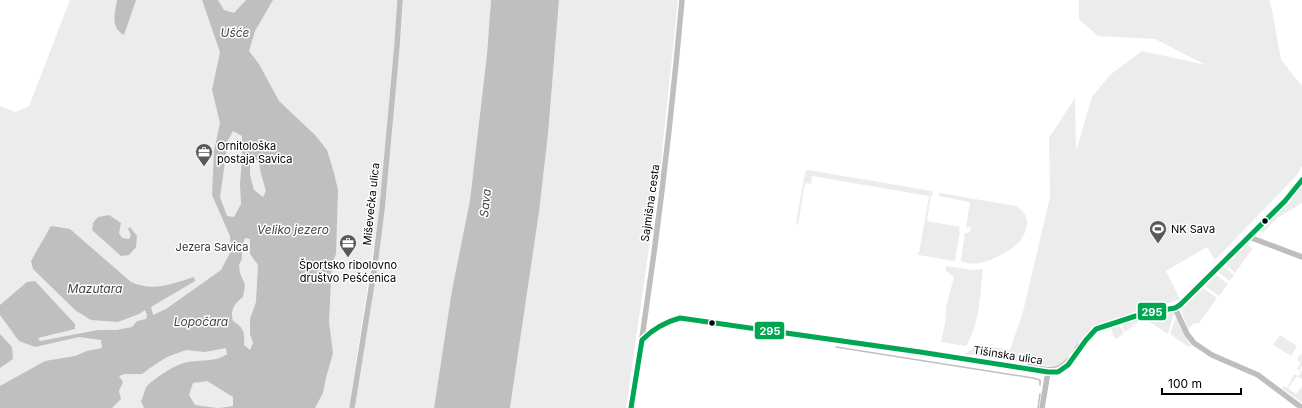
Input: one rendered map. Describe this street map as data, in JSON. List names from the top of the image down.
{
  "streets": {
    "street": ["Sajmišna cesta", "Miševečka ulica", "Tišinska ulica"]
  },
  "crossings": [
    ["Sajmišna cesta", "Tišinska ulica"]
  ],
  "water": [
    "Ušće",
    "Sava",
    "Veliko jezero",
    "Mazutara",
    "Lopočara"
  ],
  "parks": ["Jezera Savica"],
  "places": {
    "office": ["Ornitološka postaja Savica", "Športsko ribolovno društvo Pešćenica"],
    "sports": ["NK Sava"]
  },
  "lines": ["transit line 295"],
  "scale_bar": "100 m"
}
